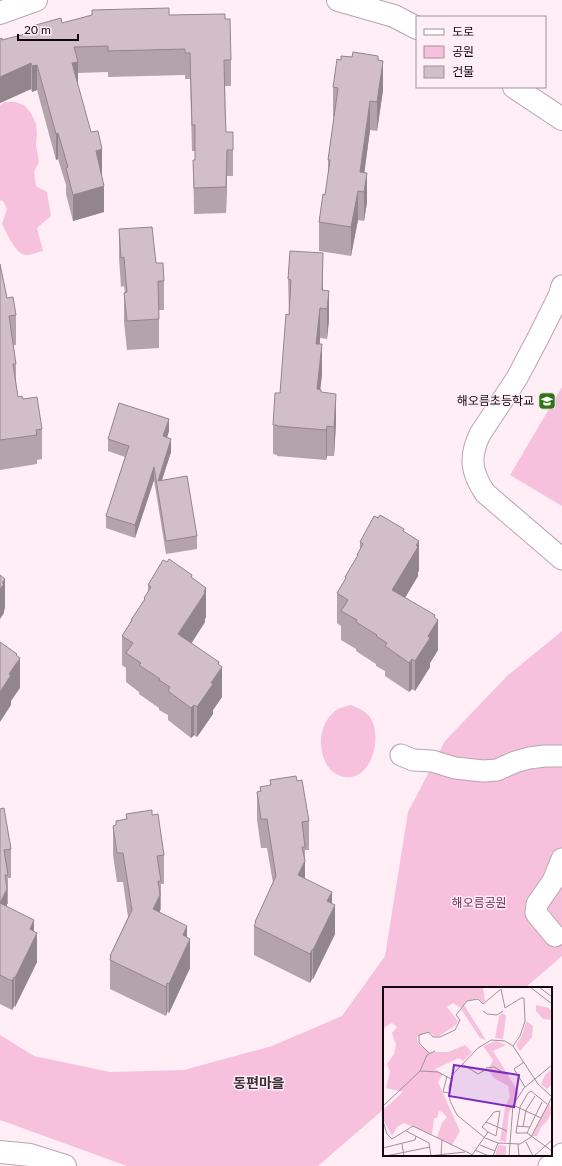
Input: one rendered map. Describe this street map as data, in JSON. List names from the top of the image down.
{
  "districts": ["동편마을"],
  "parks": ["해오름공원"],
  "places": {
    "school or university": ["해오름초등학교"]
  },
  "legend": ["도로", "공원", "건물"],
  "scale_bar": "20 m"
}
